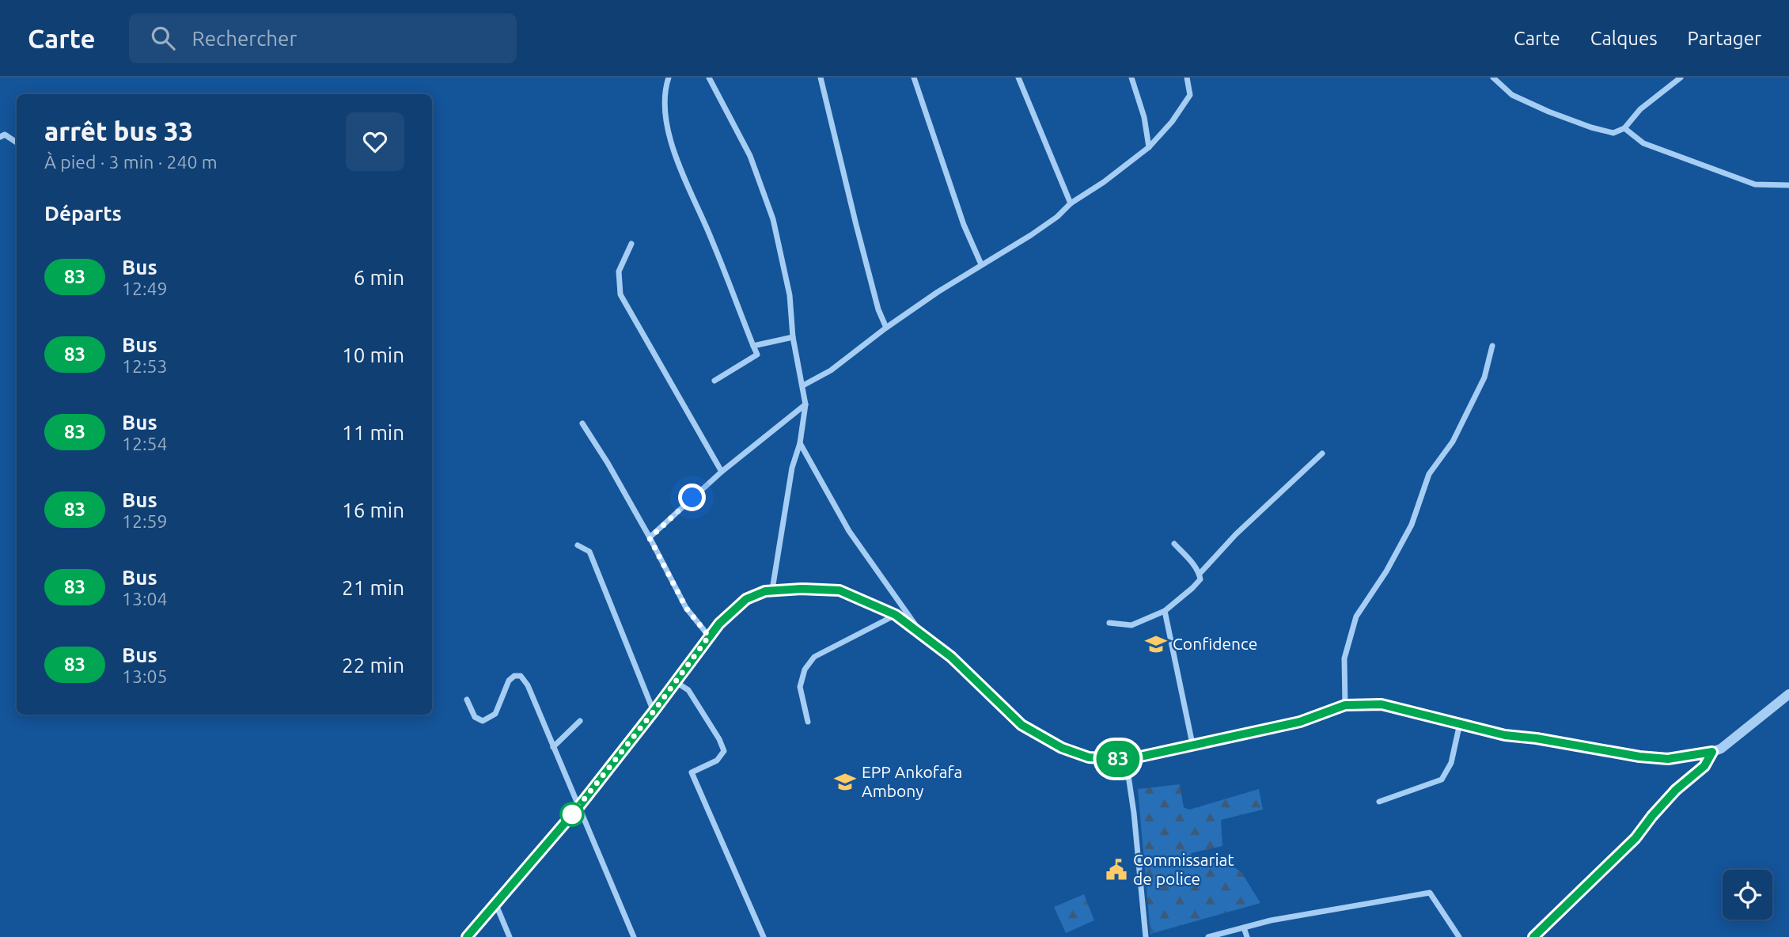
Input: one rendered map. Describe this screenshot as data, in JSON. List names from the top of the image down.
{
  "places": {
    "school or university": ["Confidence", "EPP Ankofafa Ambony"],
    "public building": ["Commissariat de police"]
  },
  "lines": ["bus line 83"],
  "page": {
    "header": "Carte",
    "search": "Rechercher",
    "nav": ["Carte", "Calques", "Partager"],
    "on_map": "83",
    "heading": [
      ["arrêt bus 33", "À pied · 3 min · 240 m"],
      "Départs"
    ],
    "list": [
      {
        "mark": "83",
        "name": "Bus",
        "note": "12:49",
        "value": "6 min"
      },
      {
        "mark": "83",
        "name": "Bus",
        "note": "12:53",
        "value": "10 min"
      },
      {
        "mark": "83",
        "name": "Bus",
        "note": "12:54",
        "value": "11 min"
      },
      {
        "mark": "83",
        "name": "Bus",
        "note": "12:59",
        "value": "16 min"
      },
      {
        "mark": "83",
        "name": "Bus",
        "note": "13:04",
        "value": "21 min"
      },
      {
        "mark": "83",
        "name": "Bus",
        "note": "13:05",
        "value": "22 min"
      }
    ]
  }
}
